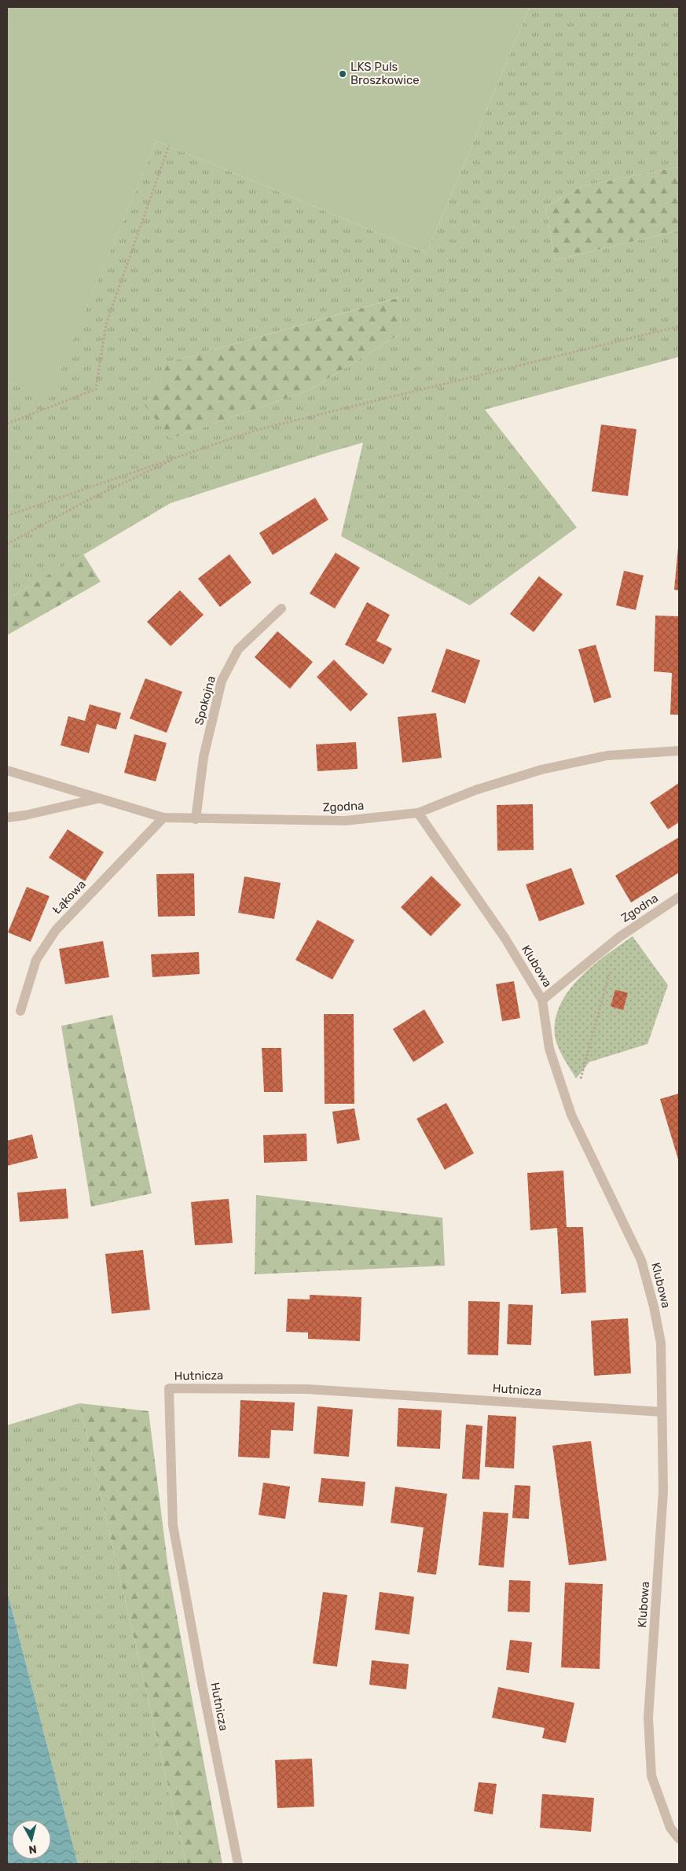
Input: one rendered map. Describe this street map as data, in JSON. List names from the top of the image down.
{
  "streets": {
    "street": [
      "Spokojna",
      "Zgodna",
      "Łąkowa",
      "Klubowa",
      "Hutnicza"
    ]
  },
  "crossings": [
    ["Spokojna", "Zgodna"],
    ["Zgodna", "Łąkowa"],
    ["Zgodna", "Klubowa"],
    ["Klubowa", "Hutnicza"]
  ],
  "places": ["LKS Puls Broszkowice"],
  "north": "bottom"
}
